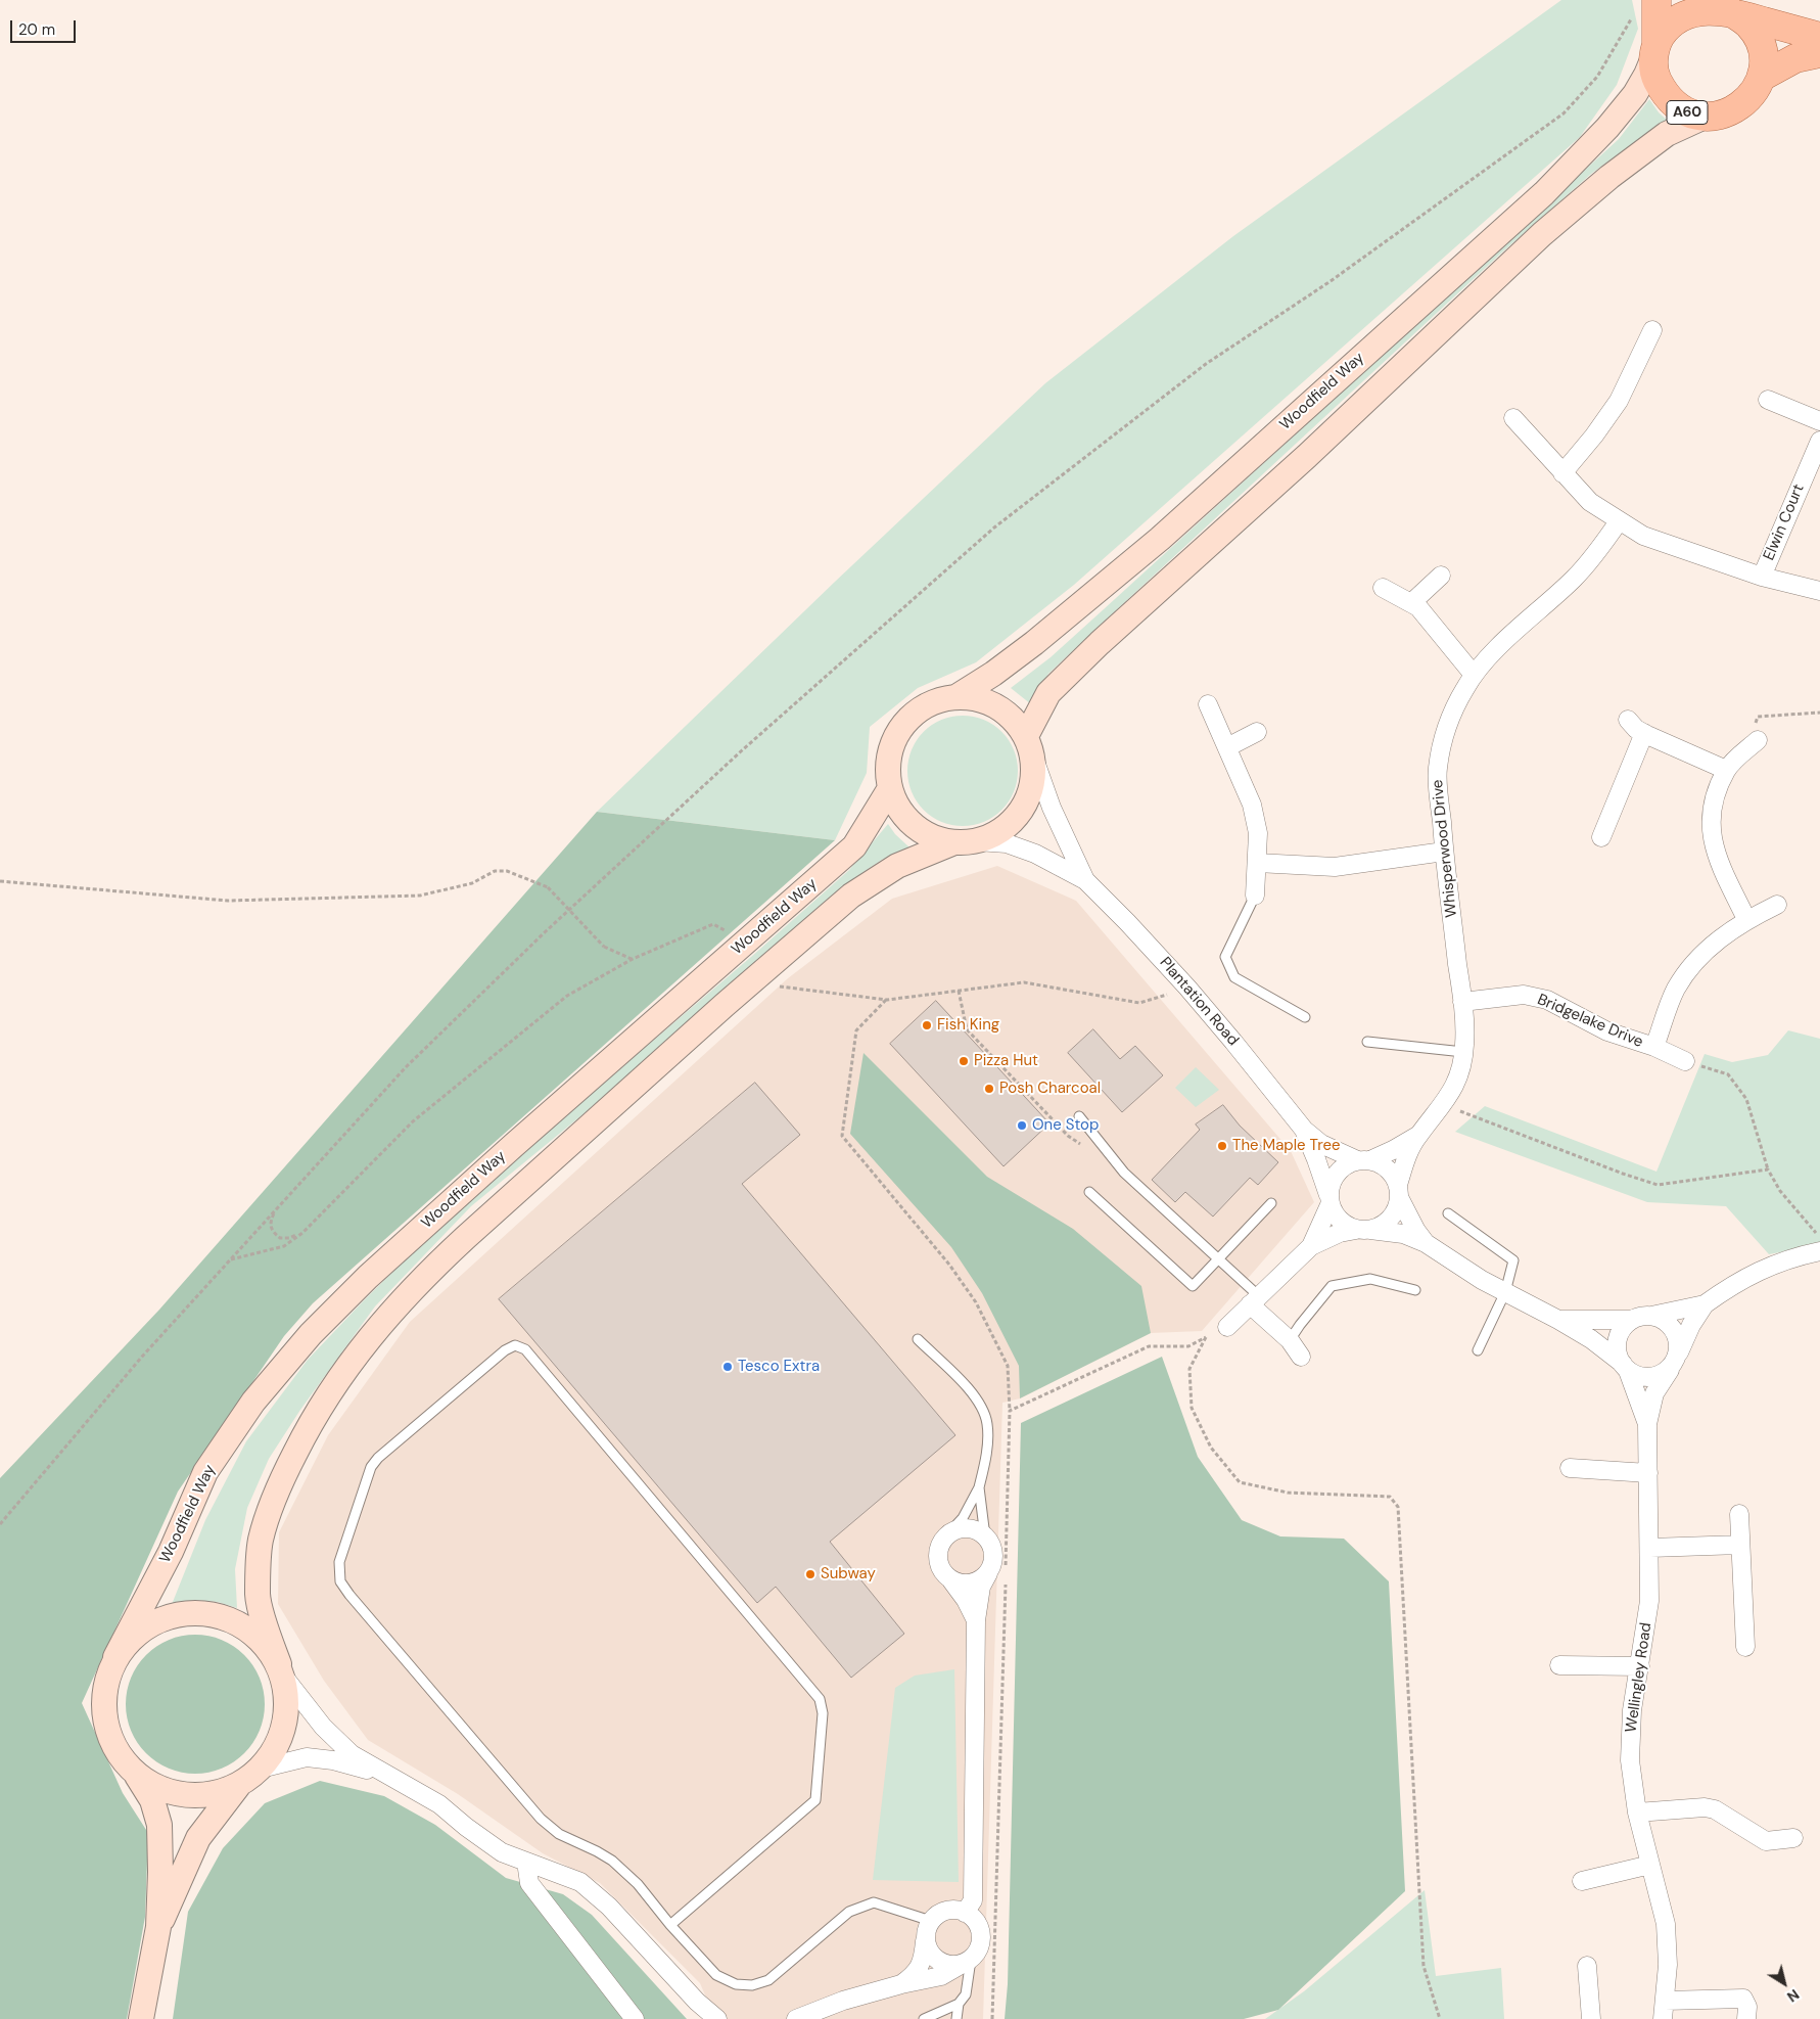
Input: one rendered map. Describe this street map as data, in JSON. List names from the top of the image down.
{
  "streets": {
    "main road": ["A60"],
    "street": [
      "Woodfield Way",
      "Elwin Court",
      "Whisperwood Drive",
      "Plantation Road",
      "Bridgelake Drive",
      "Wellingley Road"
    ]
  },
  "crossings": [
    ["A60", "Woodfield Way"],
    ["Woodfield Way", "Plantation Road"],
    ["Whisperwood Drive", "Plantation Road"],
    ["Whisperwood Drive", "Bridgelake Drive"]
  ],
  "places": [
    "Fish King",
    "Pizza Hut",
    "Posh Charcoal",
    "One Stop",
    "The Maple Tree",
    "Tesco Extra",
    "Subway"
  ],
  "scale_bar": "20 m",
  "north": "bottom right"
}
